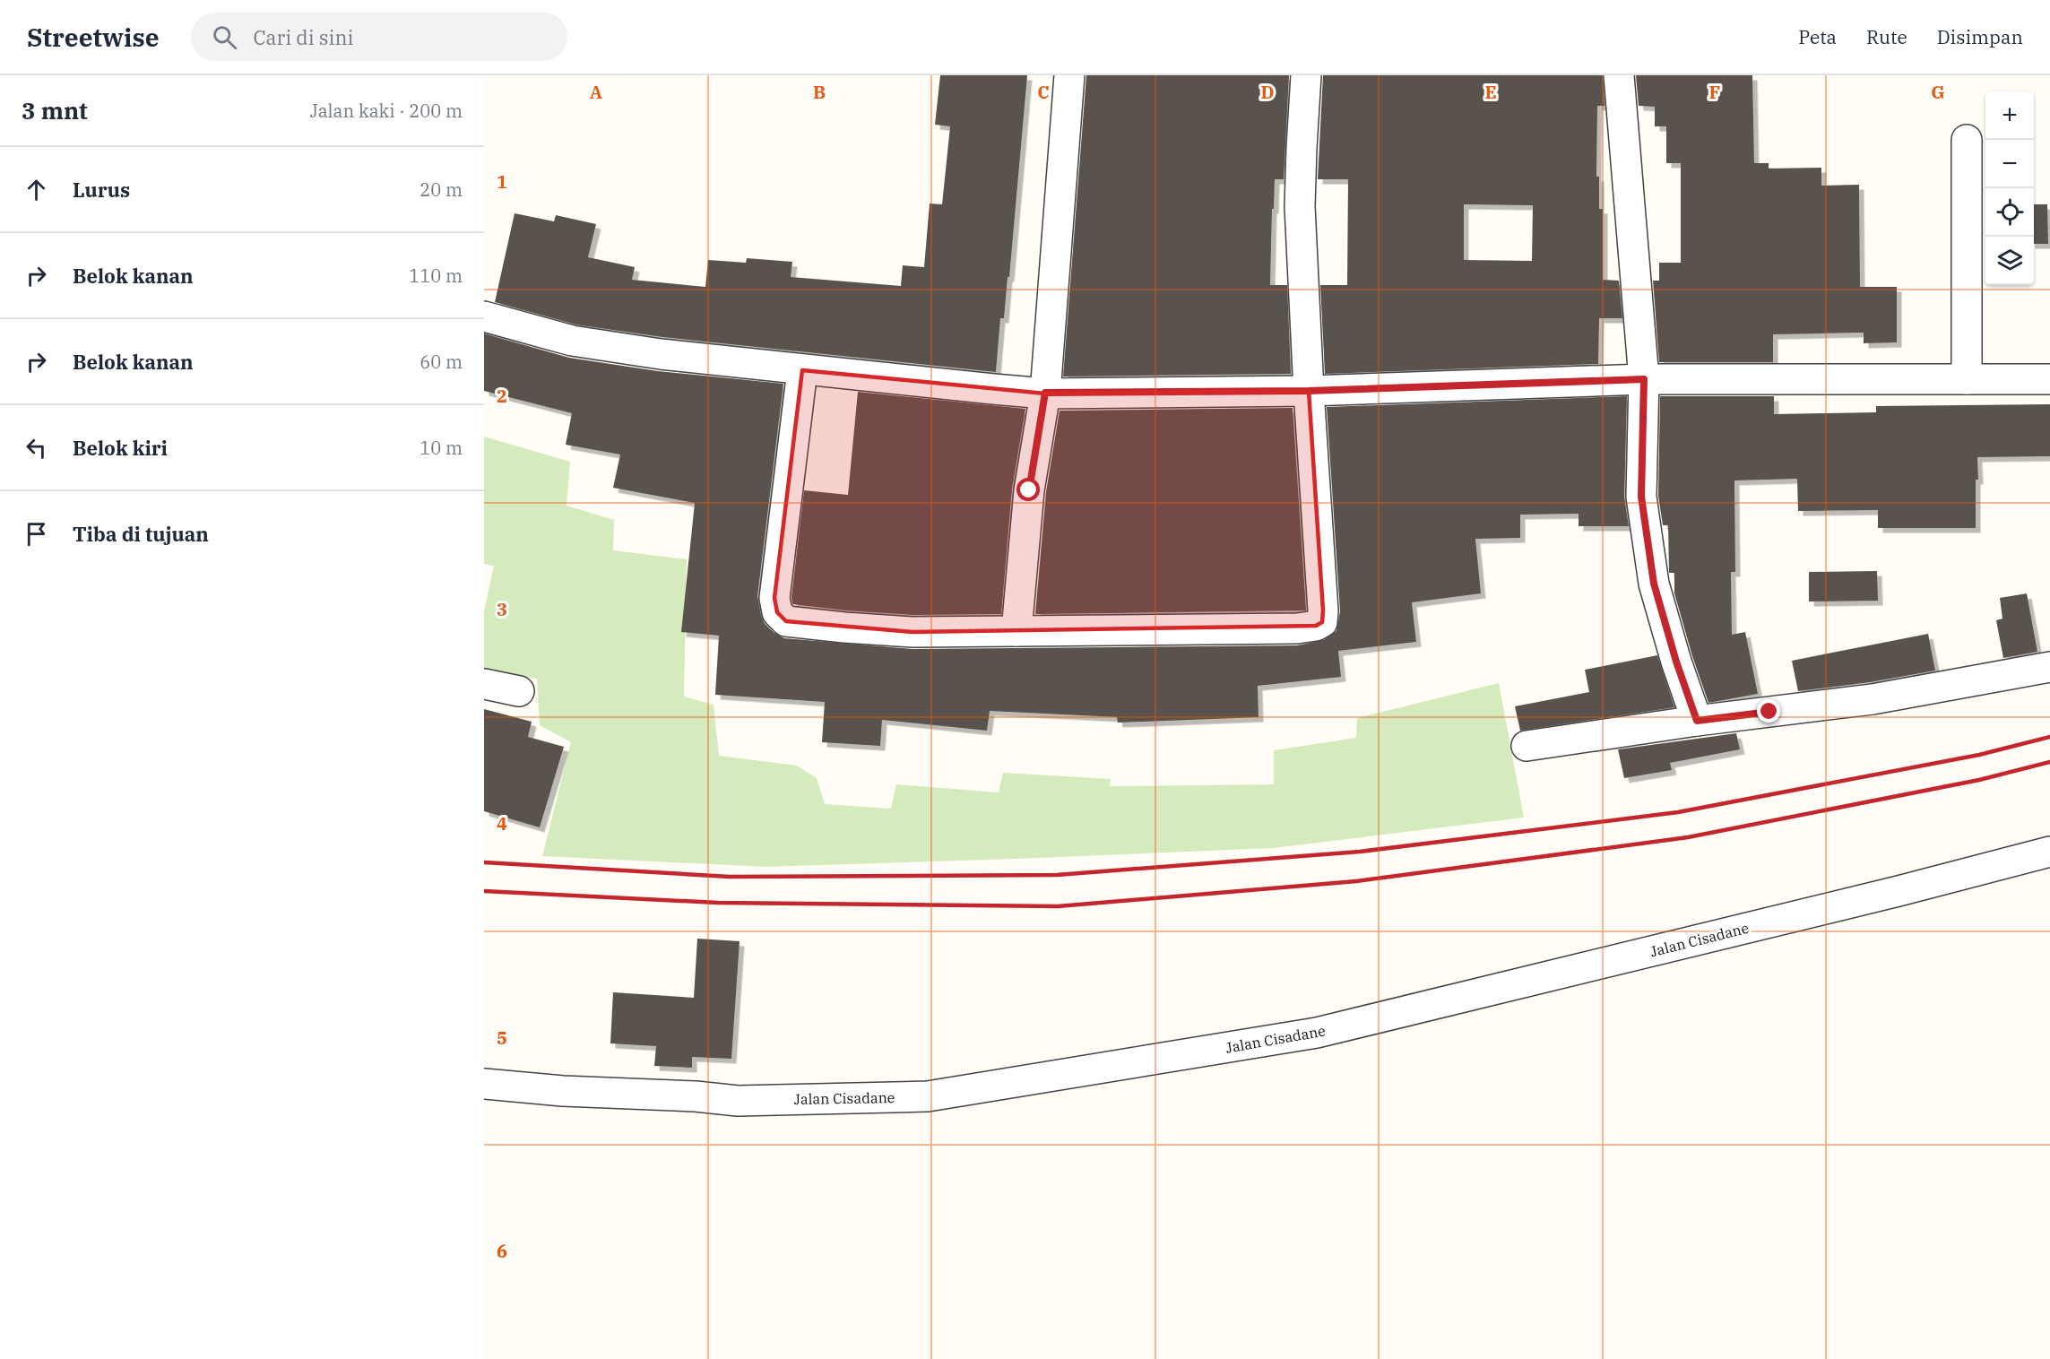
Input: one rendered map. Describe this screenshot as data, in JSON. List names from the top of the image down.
{
  "streets": {
    "street": ["Jalan Cisadane"]
  },
  "page": {
    "header": "Streetwise",
    "search": "Cari di sini",
    "nav": ["Peta", "Rute", "Disimpan"],
    "heading": ["3 mnt", "Jalan kaki · 200 m"],
    "map_buttons": ["+", "−"],
    "list": [
      ["Lurus", "20 m"],
      ["Belok kanan", "110 m"],
      ["Belok kanan", "60 m"],
      ["Belok kiri", "10 m"],
      "Tiba di tujuan"
    ]
  },
  "grid": {
    "columns": [
      "A",
      "B",
      "C",
      "D",
      "E",
      "F",
      "G"
    ],
    "rows": [
      "1",
      "2",
      "3",
      "4",
      "5",
      "6"
    ]
  }
}
